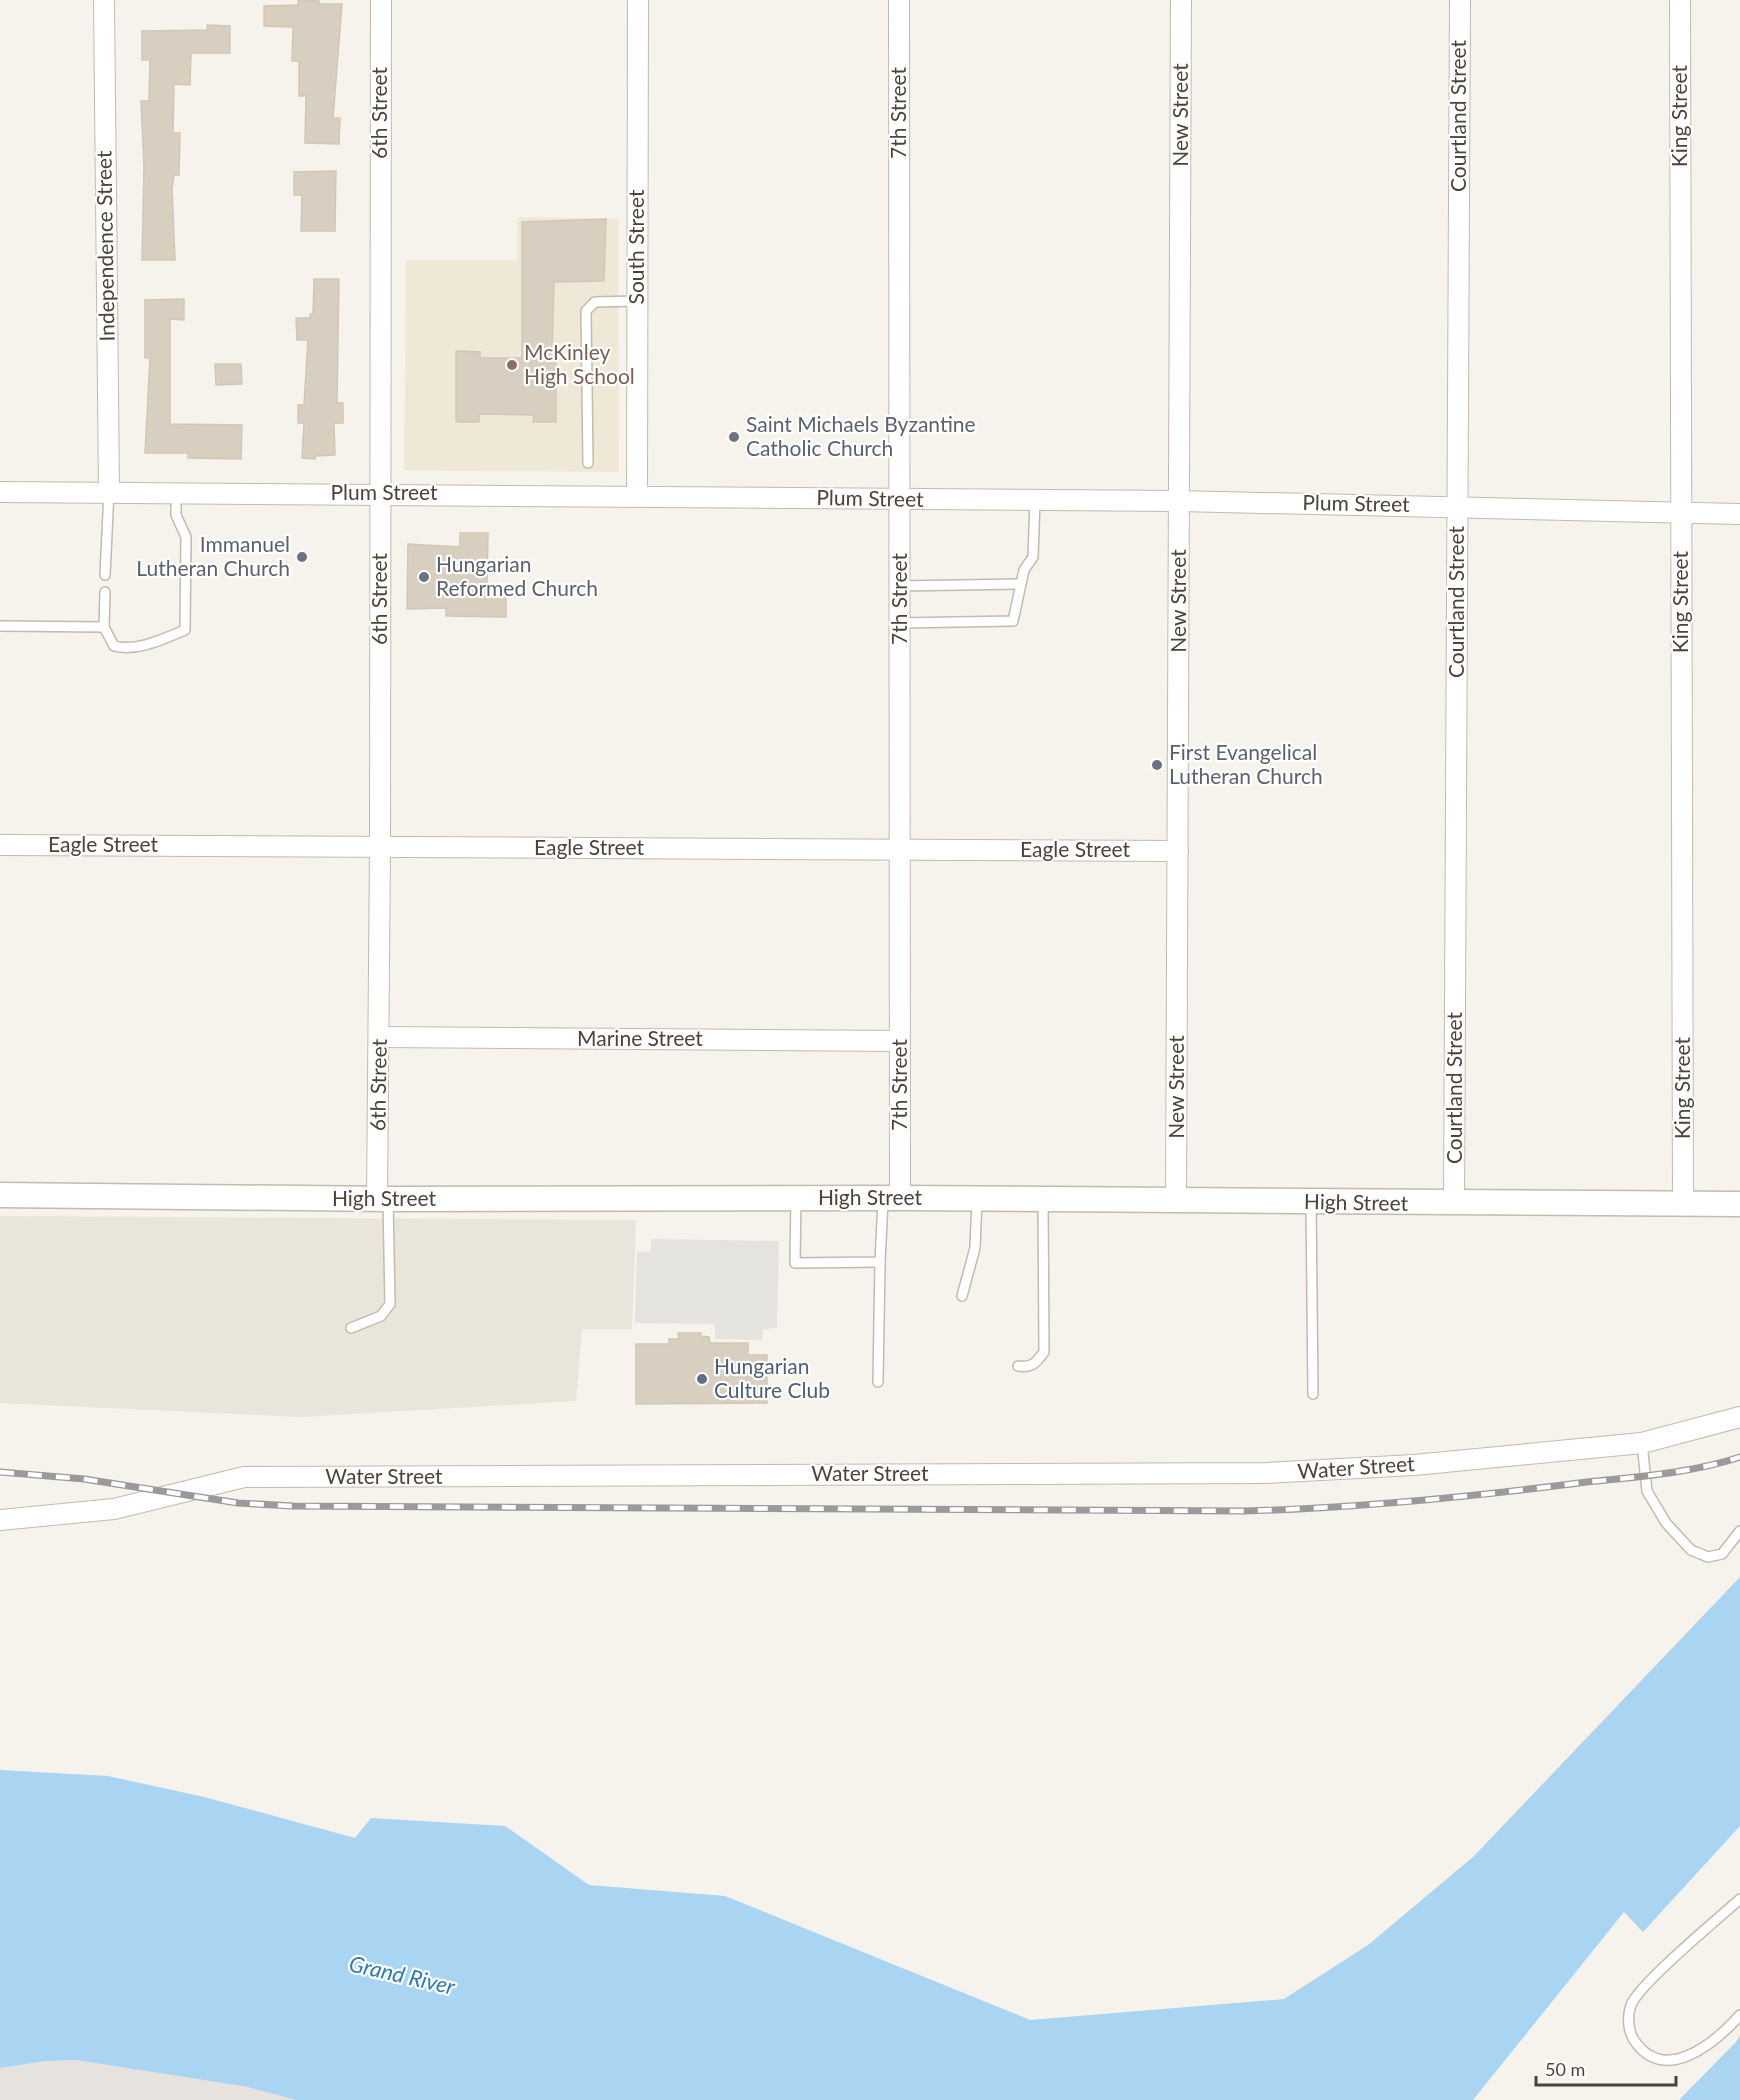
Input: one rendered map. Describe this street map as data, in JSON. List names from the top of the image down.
{
  "streets": {
    "street": [
      "6th Street",
      "7th Street",
      "New Street",
      "Courtland Street",
      "King Street",
      "Independence Street",
      "South Street",
      "Plum Street",
      "Eagle Street",
      "Marine Street",
      "High Street",
      "Water Street"
    ]
  },
  "crossings": [
    ["6th Street", "Plum Street"],
    ["6th Street", "Eagle Street"],
    ["6th Street", "Marine Street"],
    ["6th Street", "High Street"],
    ["7th Street", "Plum Street"],
    ["7th Street", "Eagle Street"],
    ["7th Street", "Marine Street"],
    ["7th Street", "High Street"],
    ["New Street", "Plum Street"],
    ["New Street", "Eagle Street"],
    ["New Street", "High Street"],
    ["Courtland Street", "Plum Street"],
    ["Courtland Street", "High Street"],
    ["King Street", "Plum Street"],
    ["King Street", "High Street"],
    ["Independence Street", "Plum Street"],
    ["South Street", "Plum Street"]
  ],
  "water": ["Grand River"],
  "places": [
    "McKinley High School",
    "Saint Michaels Byzantine Catholic Church",
    "Immanuel Lutheran Church",
    "Hungarian Reformed Church",
    "First Evangelical Lutheran Church",
    "Hungarian Culture Club"
  ],
  "scale_bar": "50 m"
}
